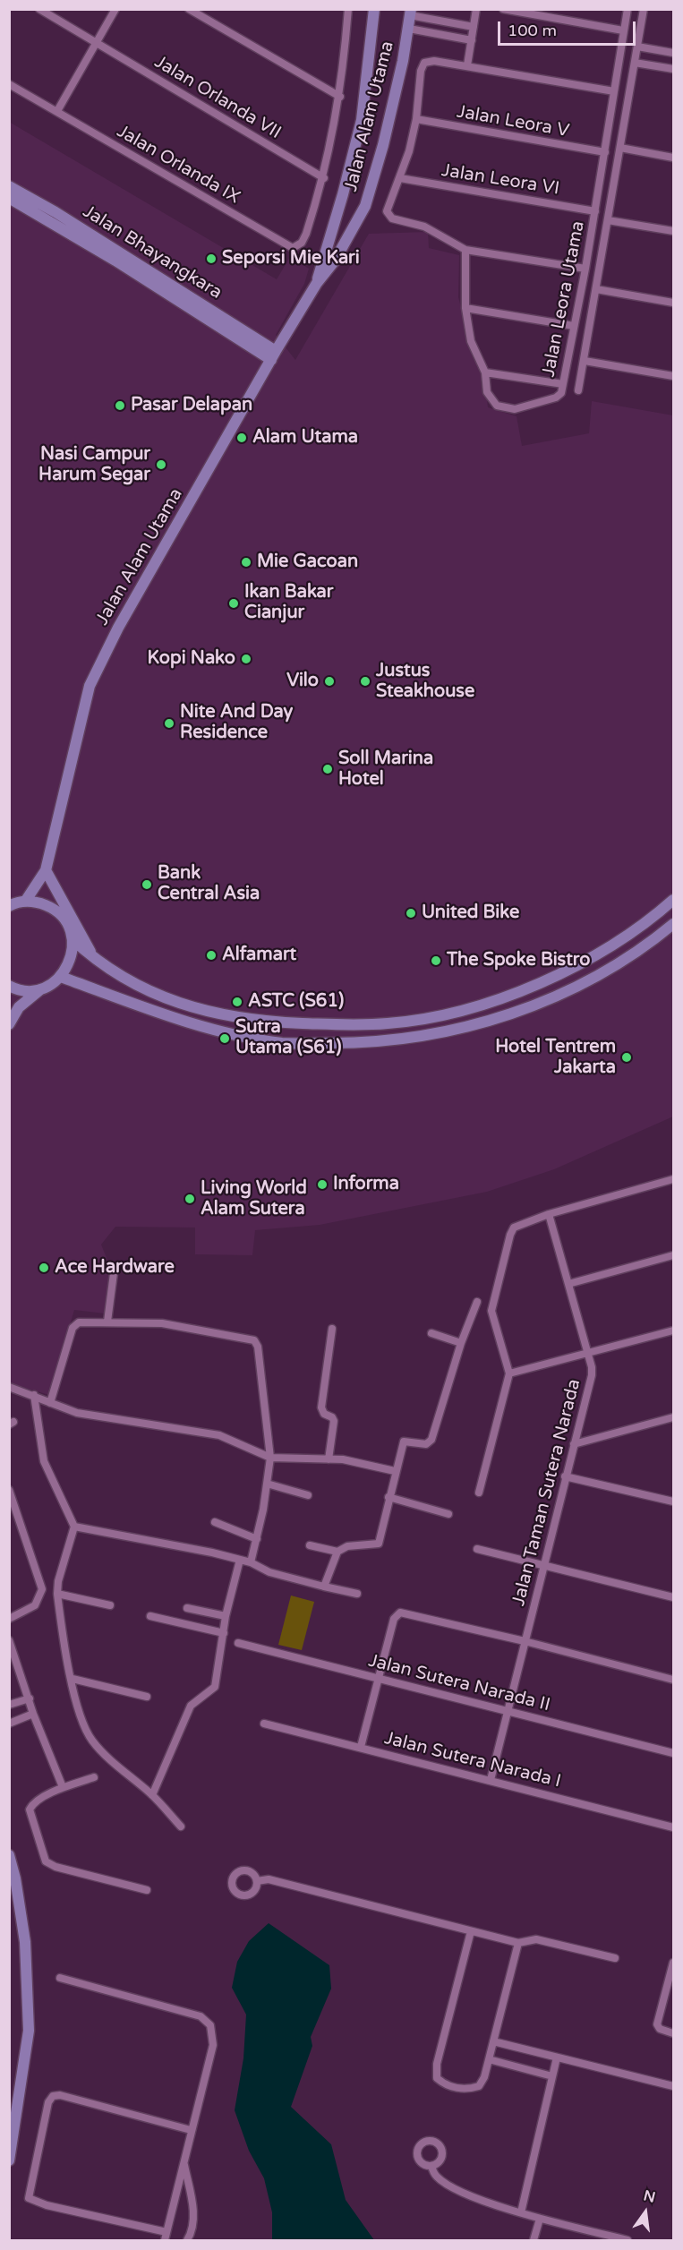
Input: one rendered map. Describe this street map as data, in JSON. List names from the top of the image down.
{
  "streets": {
    "main road": ["Jalan Alam Utama", "Jalan Bhayangkara"],
    "street": [
      "Jalan Orlanda VII",
      "Jalan Leora V",
      "Jalan Orlanda IX",
      "Jalan Leora VI",
      "Jalan Leora Utama",
      "Jalan Taman Sutera Narada",
      "Jalan Sutera Narada II",
      "Jalan Sutera Narada I"
    ]
  },
  "crossings": [
    ["Jalan Orlanda VII", "Jalan Orlanda IX"],
    ["Jalan Alam Utama", "Jalan Bhayangkara"],
    ["Jalan Leora V", "Jalan Leora Utama"],
    ["Jalan Leora VI", "Jalan Leora Utama"],
    ["Jalan Taman Sutera Narada", "Jalan Sutera Narada II"],
    ["Jalan Taman Sutera Narada", "Jalan Sutera Narada I"]
  ],
  "places": [
    "Seporsi Mie Kari",
    "Pasar Delapan",
    "Alam Utama",
    "Nasi Campur Harum Segar",
    "Mie Gacoan",
    "Ikan Bakar Cianjur",
    "Kopi Nako",
    "Vilo",
    "Justus Steakhouse",
    "Nite And Day Residence",
    "Soll Marina Hotel",
    "Bank Central Asia",
    "United Bike",
    "Alfamart",
    "The Spoke Bistro",
    "ASTC (S61)",
    "Sutra Utama (S61)",
    "Hotel Tentrem Jakarta",
    "Informa",
    "Living World Alam Sutera",
    "Ace Hardware"
  ],
  "scale_bar": "100 m",
  "north": "top"
}
